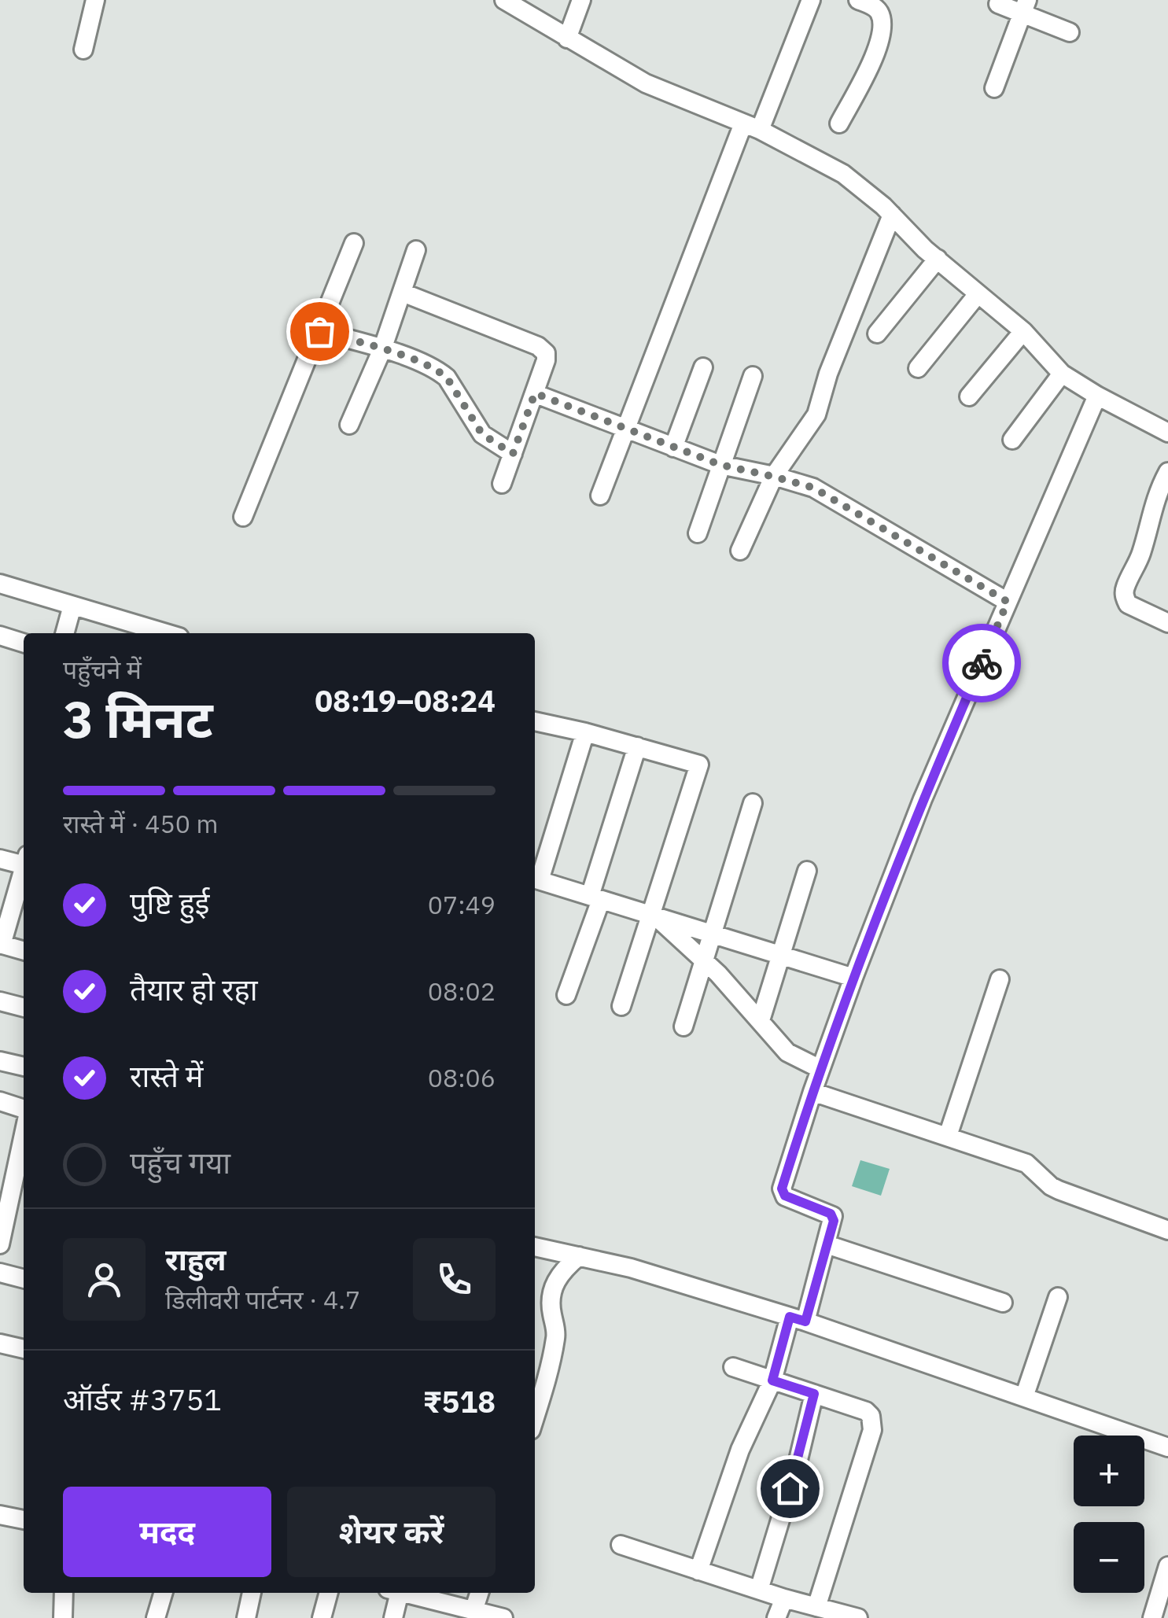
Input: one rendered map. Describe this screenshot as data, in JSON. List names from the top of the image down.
{
  "page": {
    "heading": ["3 मिनट", "पहुँचने में", "08:19–08:24"],
    "panel": [
      "राहुल",
      "डिलीवरी पार्टनर · 4.7",
      "ऑर्डर #3751",
      "₹518"
    ],
    "bar": "रास्ते में · 450 m",
    "list": [
      ["पुष्टि हुई", "07:49"],
      ["तैयार हो रहा", "08:02"],
      ["रास्ते में", "08:06"],
      "पहुँच गया"
    ],
    "map_buttons": ["+", "−"],
    "buttons": ["मदद", "शेयर करें"]
  }
}
